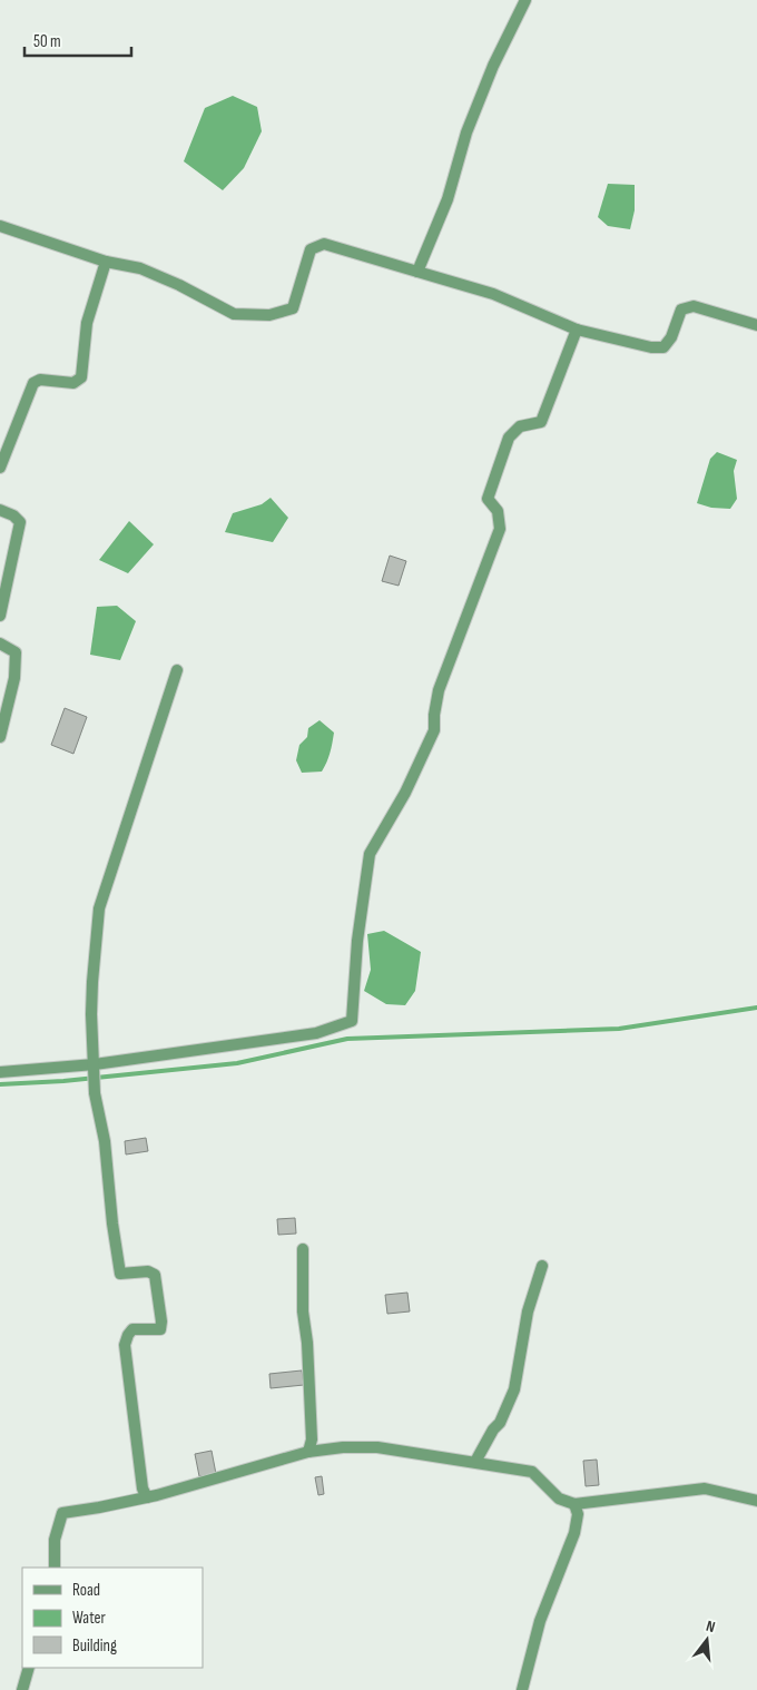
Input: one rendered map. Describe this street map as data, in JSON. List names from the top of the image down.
{
  "legend": ["Road", "Water", "Building"],
  "scale_bar": "50 m",
  "north": "top"
}
